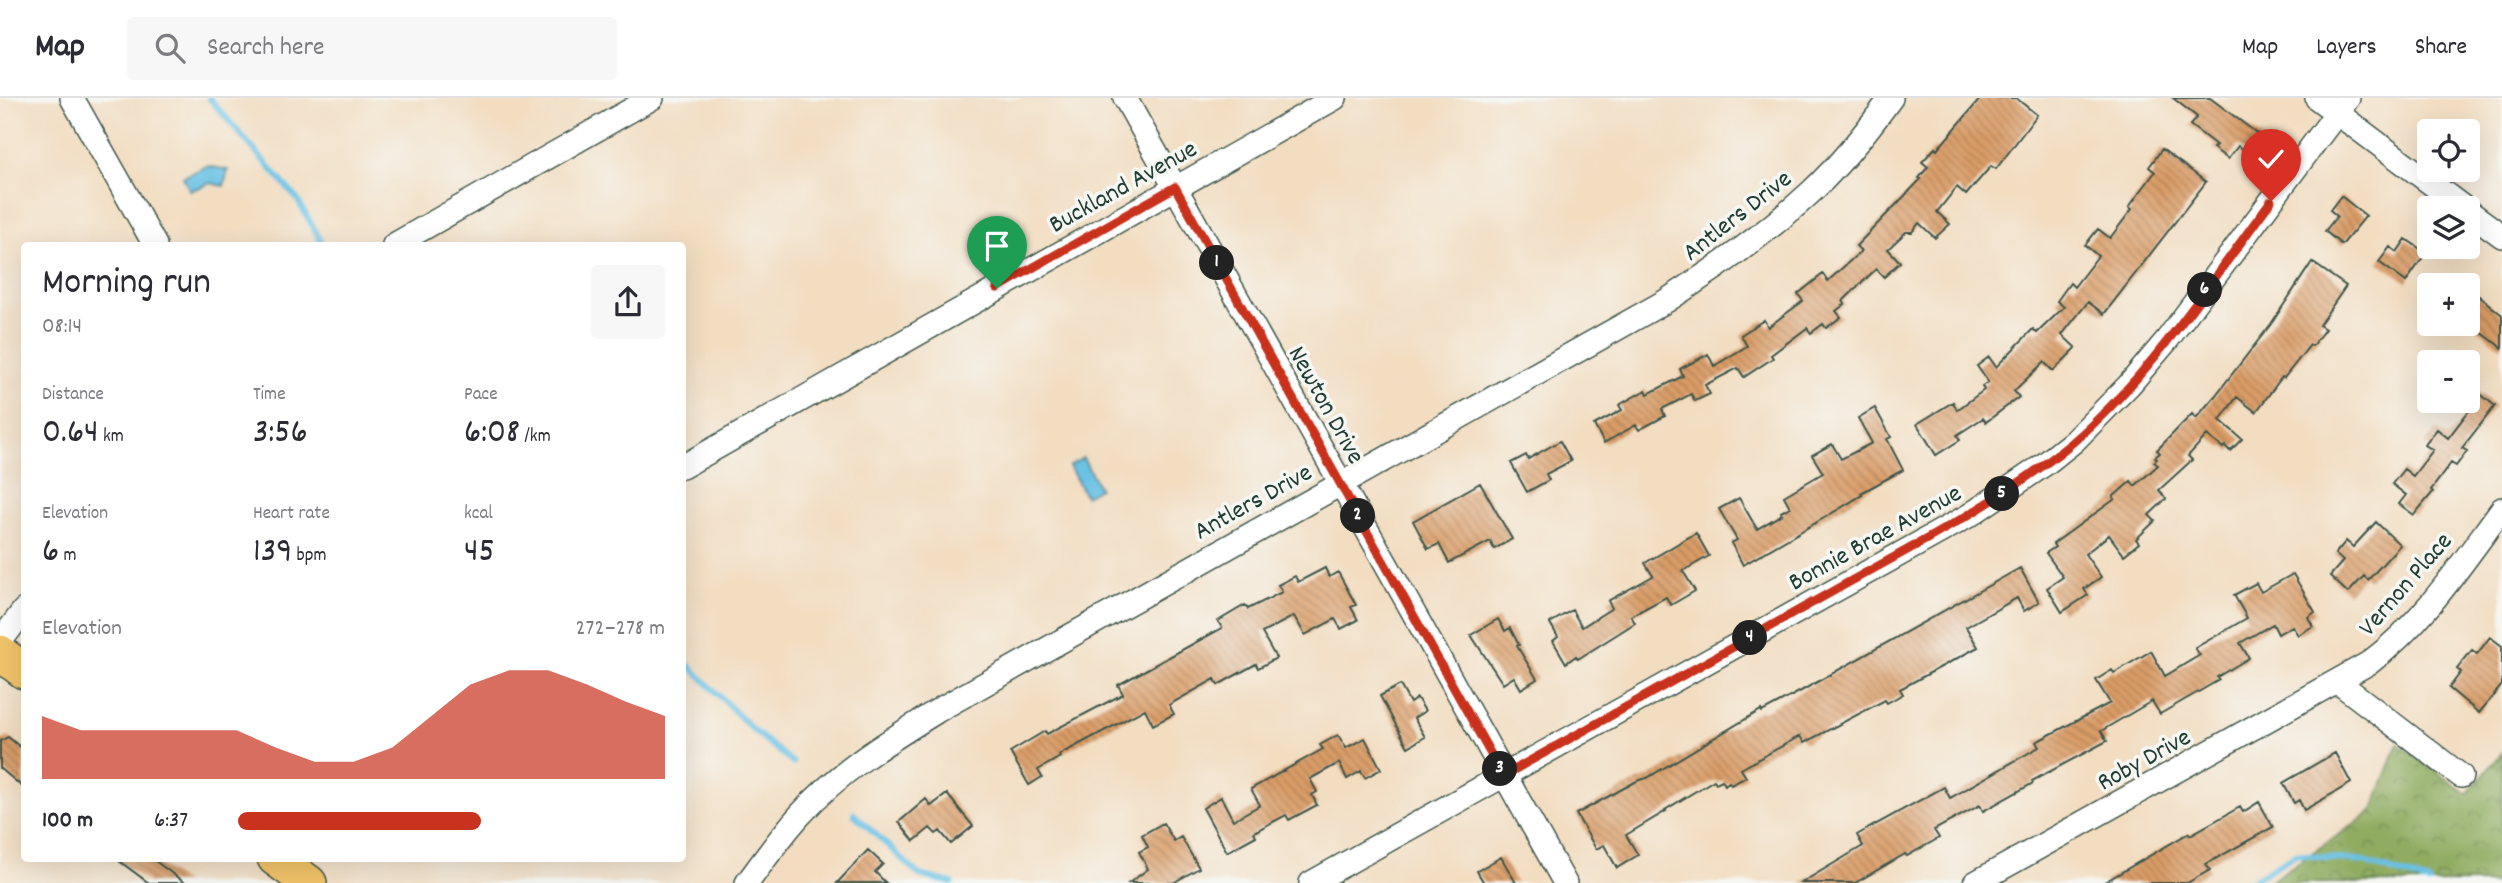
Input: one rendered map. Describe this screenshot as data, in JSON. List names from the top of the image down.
{
  "streets": {
    "street": [
      "Buckland Avenue",
      "Antlers Drive",
      "Newton Drive",
      "Bonnie Brae Avenue",
      "Vernon Place",
      "Roby Drive"
    ]
  },
  "crossings": [
    ["Buckland Avenue", "Newton Drive"],
    ["Antlers Drive", "Newton Drive"],
    ["Newton Drive", "Bonnie Brae Avenue"],
    ["Vernon Place", "Roby Drive"]
  ],
  "page": {
    "header": "Map",
    "search": "Search here",
    "nav": ["Map", "Layers", "Share"],
    "map_buttons": ["+", "−"],
    "heading": ["Morning run", "08:14"],
    "pins": [
      "1",
      "6",
      "5",
      "2",
      "4",
      "3"
    ],
    "stats": [
      ["Distance", "0.64 km"],
      ["Time", "3:56"],
      ["Pace", "6:08 /km"],
      ["Elevation", "6 m"],
      ["Heart rate", "139 bpm"],
      ["kcal", "45"]
    ],
    "chart": ["Elevation", "272–278 m"],
    "list": [
      {
        "name": "100 m",
        "note": "6:37"
      }
    ]
  }
}
